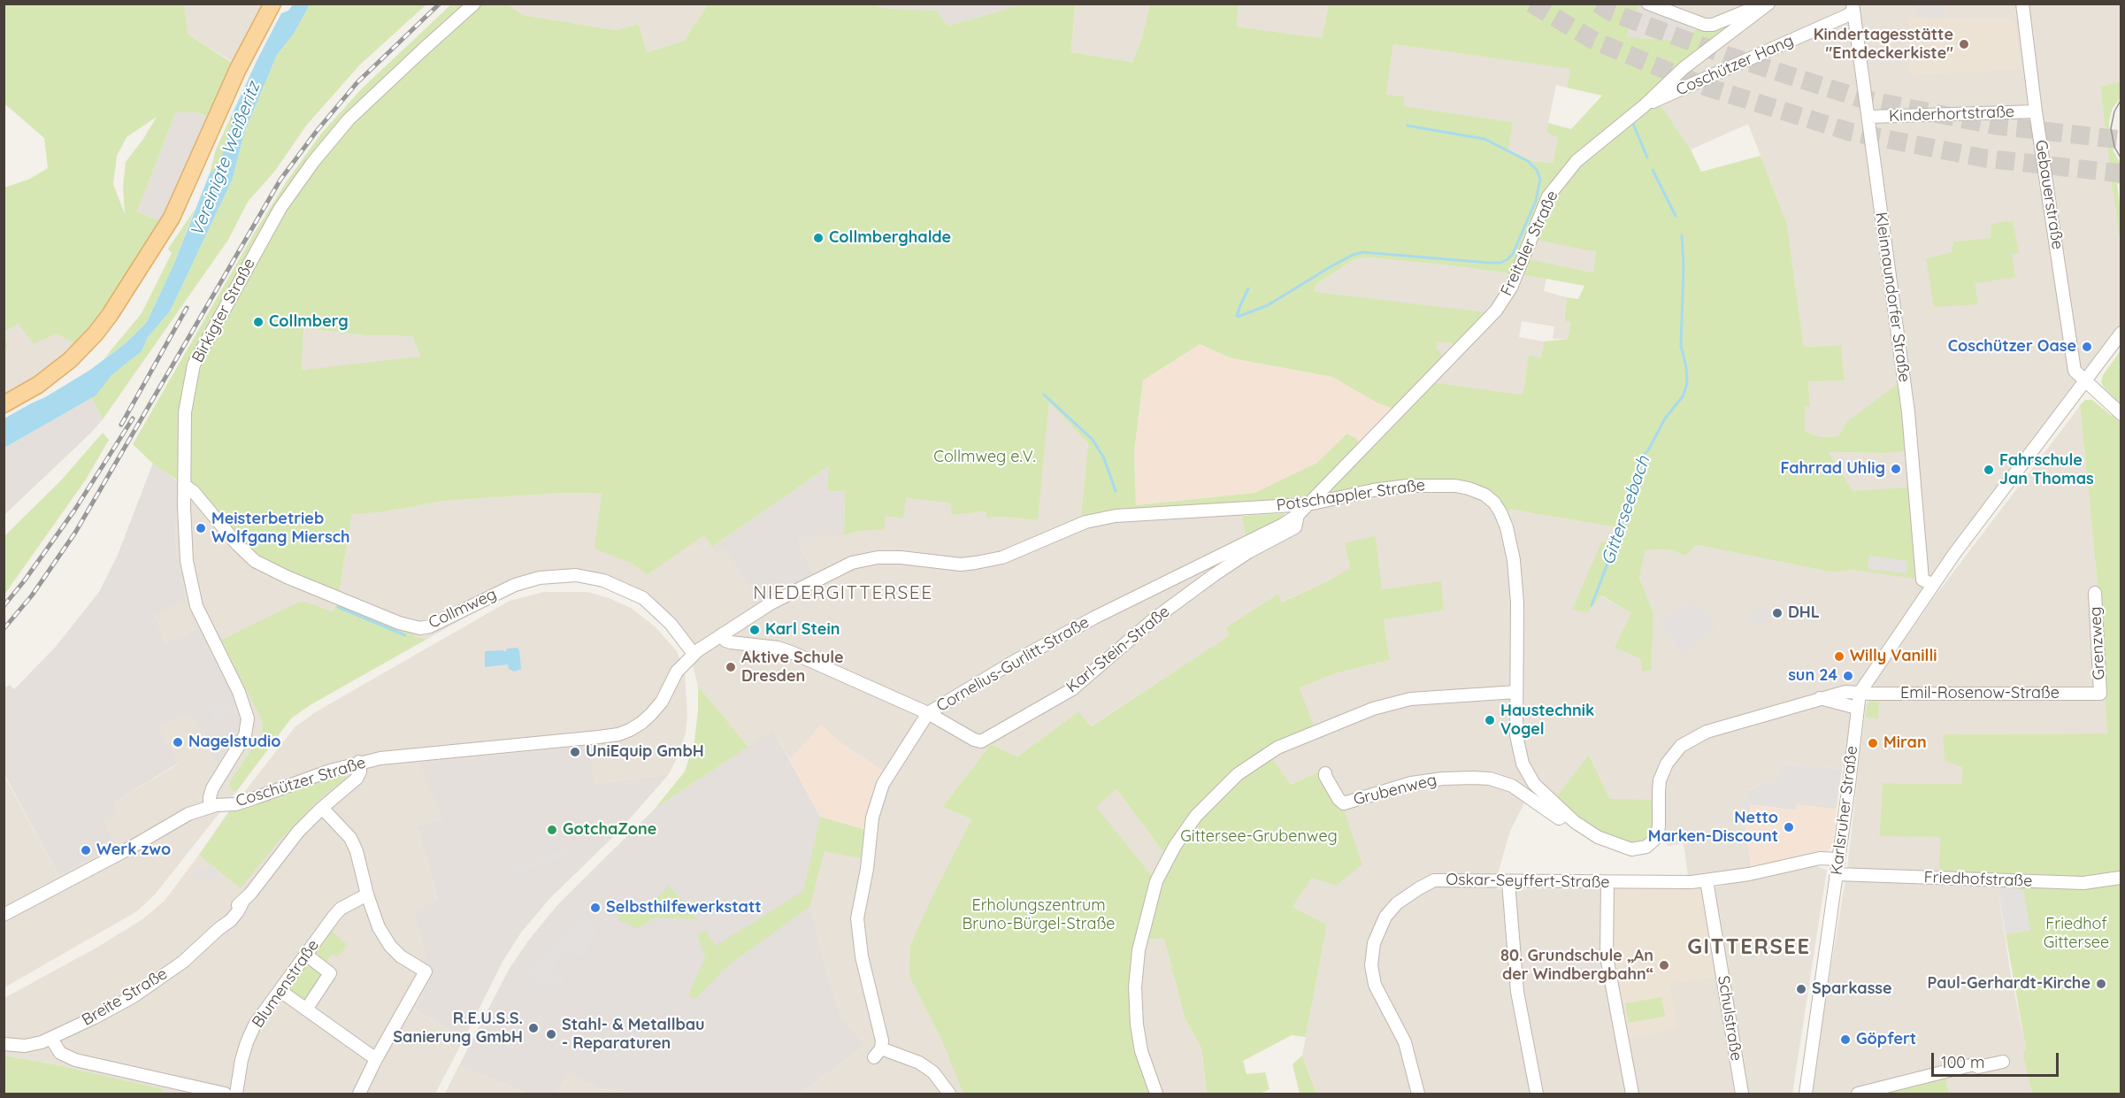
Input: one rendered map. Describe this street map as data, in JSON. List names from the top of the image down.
{
  "streets": {
    "street": [
      "Coschützer Hang",
      "Kinderhortstraße",
      "Gebauerstraße",
      "Freitaler Straße",
      "Kleinnaundorfer Straße",
      "Birkigter Straße",
      "Potschappler Straße",
      "Collmweg",
      "Grenzweg",
      "Karl-Stein-Straße",
      "Cornelius-Gurlitt-Straße",
      "Emil-Rosenow-Straße",
      "Coschützer Straße",
      "Grubenweg",
      "Karlsruher Straße",
      "Friedhofstraße",
      "Oskar-Seyffert-Straße",
      "Blumenstraße",
      "Breite Straße",
      "Schulstraße"
    ]
  },
  "crossings": [
    ["Coschützer Hang", "Freitaler Straße"],
    ["Coschützer Hang", "Kleinnaundorfer Straße"],
    ["Kinderhortstraße", "Gebauerstraße"],
    ["Kinderhortstraße", "Kleinnaundorfer Straße"],
    ["Gebauerstraße", "Karlsruher Straße"],
    ["Freitaler Straße", "Potschappler Straße"],
    ["Freitaler Straße", "Cornelius-Gurlitt-Straße"],
    ["Kleinnaundorfer Straße", "Karlsruher Straße"],
    ["Birkigter Straße", "Collmweg"],
    ["Birkigter Straße", "Coschützer Straße"],
    ["Potschappler Straße", "Collmweg"],
    ["Potschappler Straße", "Karl-Stein-Straße"],
    ["Potschappler Straße", "Cornelius-Gurlitt-Straße"],
    ["Potschappler Straße", "Emil-Rosenow-Straße"],
    ["Potschappler Straße", "Coschützer Straße"],
    ["Potschappler Straße", "Grubenweg"],
    ["Potschappler Straße", "Karlsruher Straße"],
    ["Collmweg", "Coschützer Straße"],
    ["Grenzweg", "Emil-Rosenow-Straße"],
    ["Karl-Stein-Straße", "Cornelius-Gurlitt-Straße"],
    ["Emil-Rosenow-Straße", "Karlsruher Straße"],
    ["Coschützer Straße", "Breite Straße"],
    ["Karlsruher Straße", "Friedhofstraße"],
    ["Karlsruher Straße", "Oskar-Seyffert-Straße"],
    ["Oskar-Seyffert-Straße", "Schulstraße"]
  ],
  "districts": ["NIEDERGITTERSEE", "GITTERSEE"],
  "water": ["Vereinigte Weißeritz", "Gitterseebach"],
  "parks": [
    "Collmweg e.V.",
    "Gittersee-Grubenweg",
    "Erholungszentrum Bruno-Bürgel-Straße",
    "Friedhof Gittersee"
  ],
  "places": [
    "Kindertagesstätte \"Entdeckerkiste\"",
    "Collmberghalde",
    "Collmberg",
    "Coschützer Oase",
    "Fahrrad Uhlig",
    "Fahrschule Jan Thomas",
    "Meisterbetrieb Wolfgang Miersch",
    "DHL",
    "Karl Stein",
    "Willy Vanilli",
    "Aktive Schule Dresden",
    "sun 24",
    "Haustechnik Vogel",
    "Nagelstudio",
    "Miran",
    "UniEquip GmbH",
    "Netto Marken-Discount",
    "GotchaZone",
    "Werk zwo",
    "Selbsthilfewerkstatt",
    "80. Grundschule „An der Windbergbahn“",
    "Paul-Gerhardt-Kirche",
    "Sparkasse",
    "R.E.U.S.S. Sanierung GmbH",
    "Stahl- & Metallbau - Reparaturen",
    "Göpfert"
  ],
  "scale_bar": "100 m"
}
